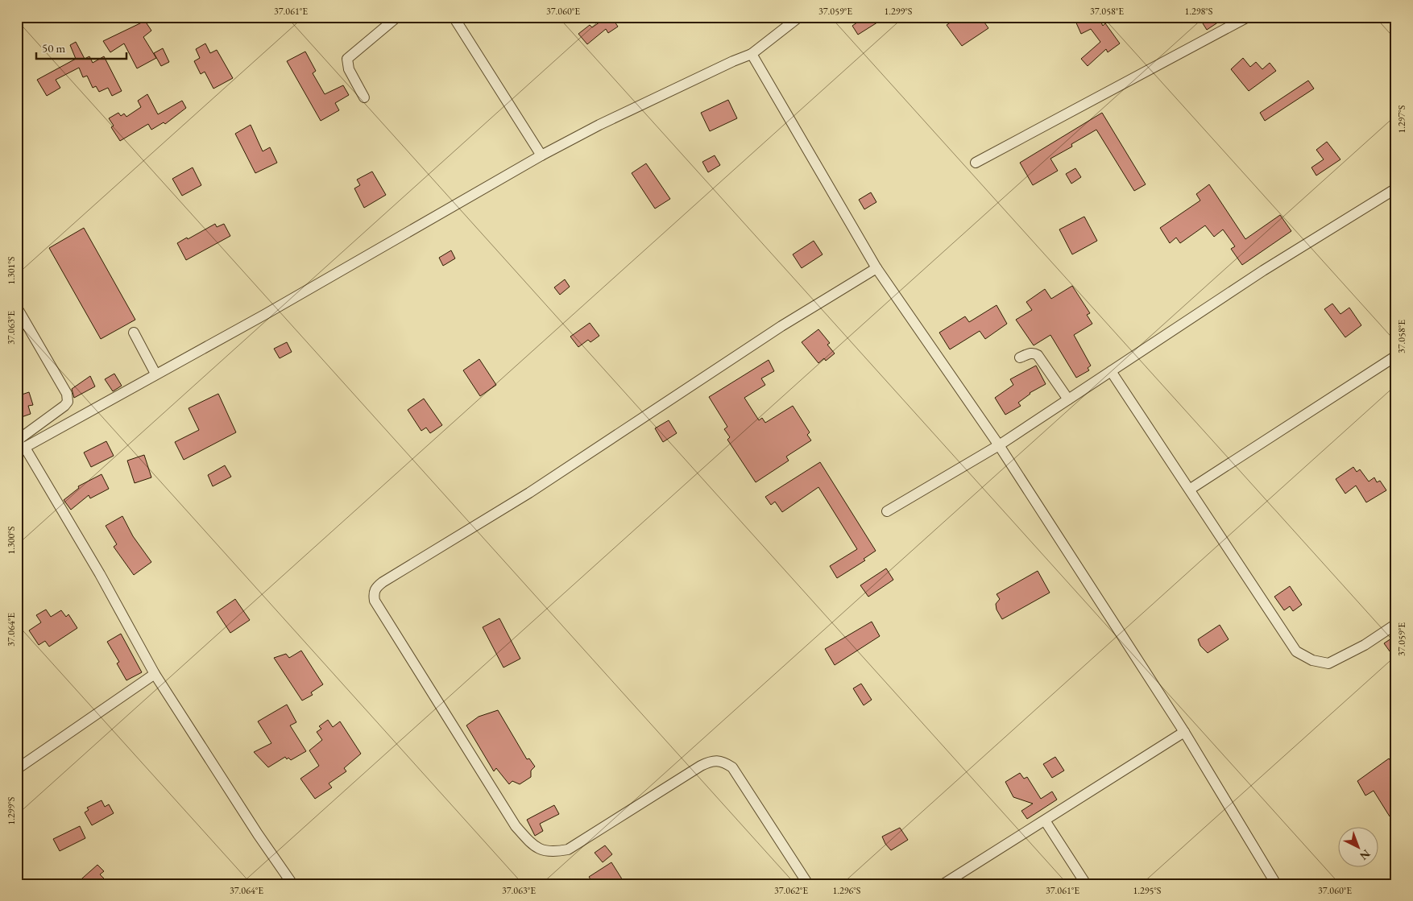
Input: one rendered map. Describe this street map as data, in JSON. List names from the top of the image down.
{
  "scale_bar": "50 m",
  "north": "bottom right",
  "coordinates": [
    "37.061°E",
    "37.060°E",
    "37.059°E",
    "1.299°S",
    "37.058°E",
    "1.298°S",
    "1.297°S",
    "1.301°S",
    "37.063°E",
    "1.300°S",
    "37.064°E",
    "37.062°E",
    "1.296°S",
    "1.295°S"
  ]
}
